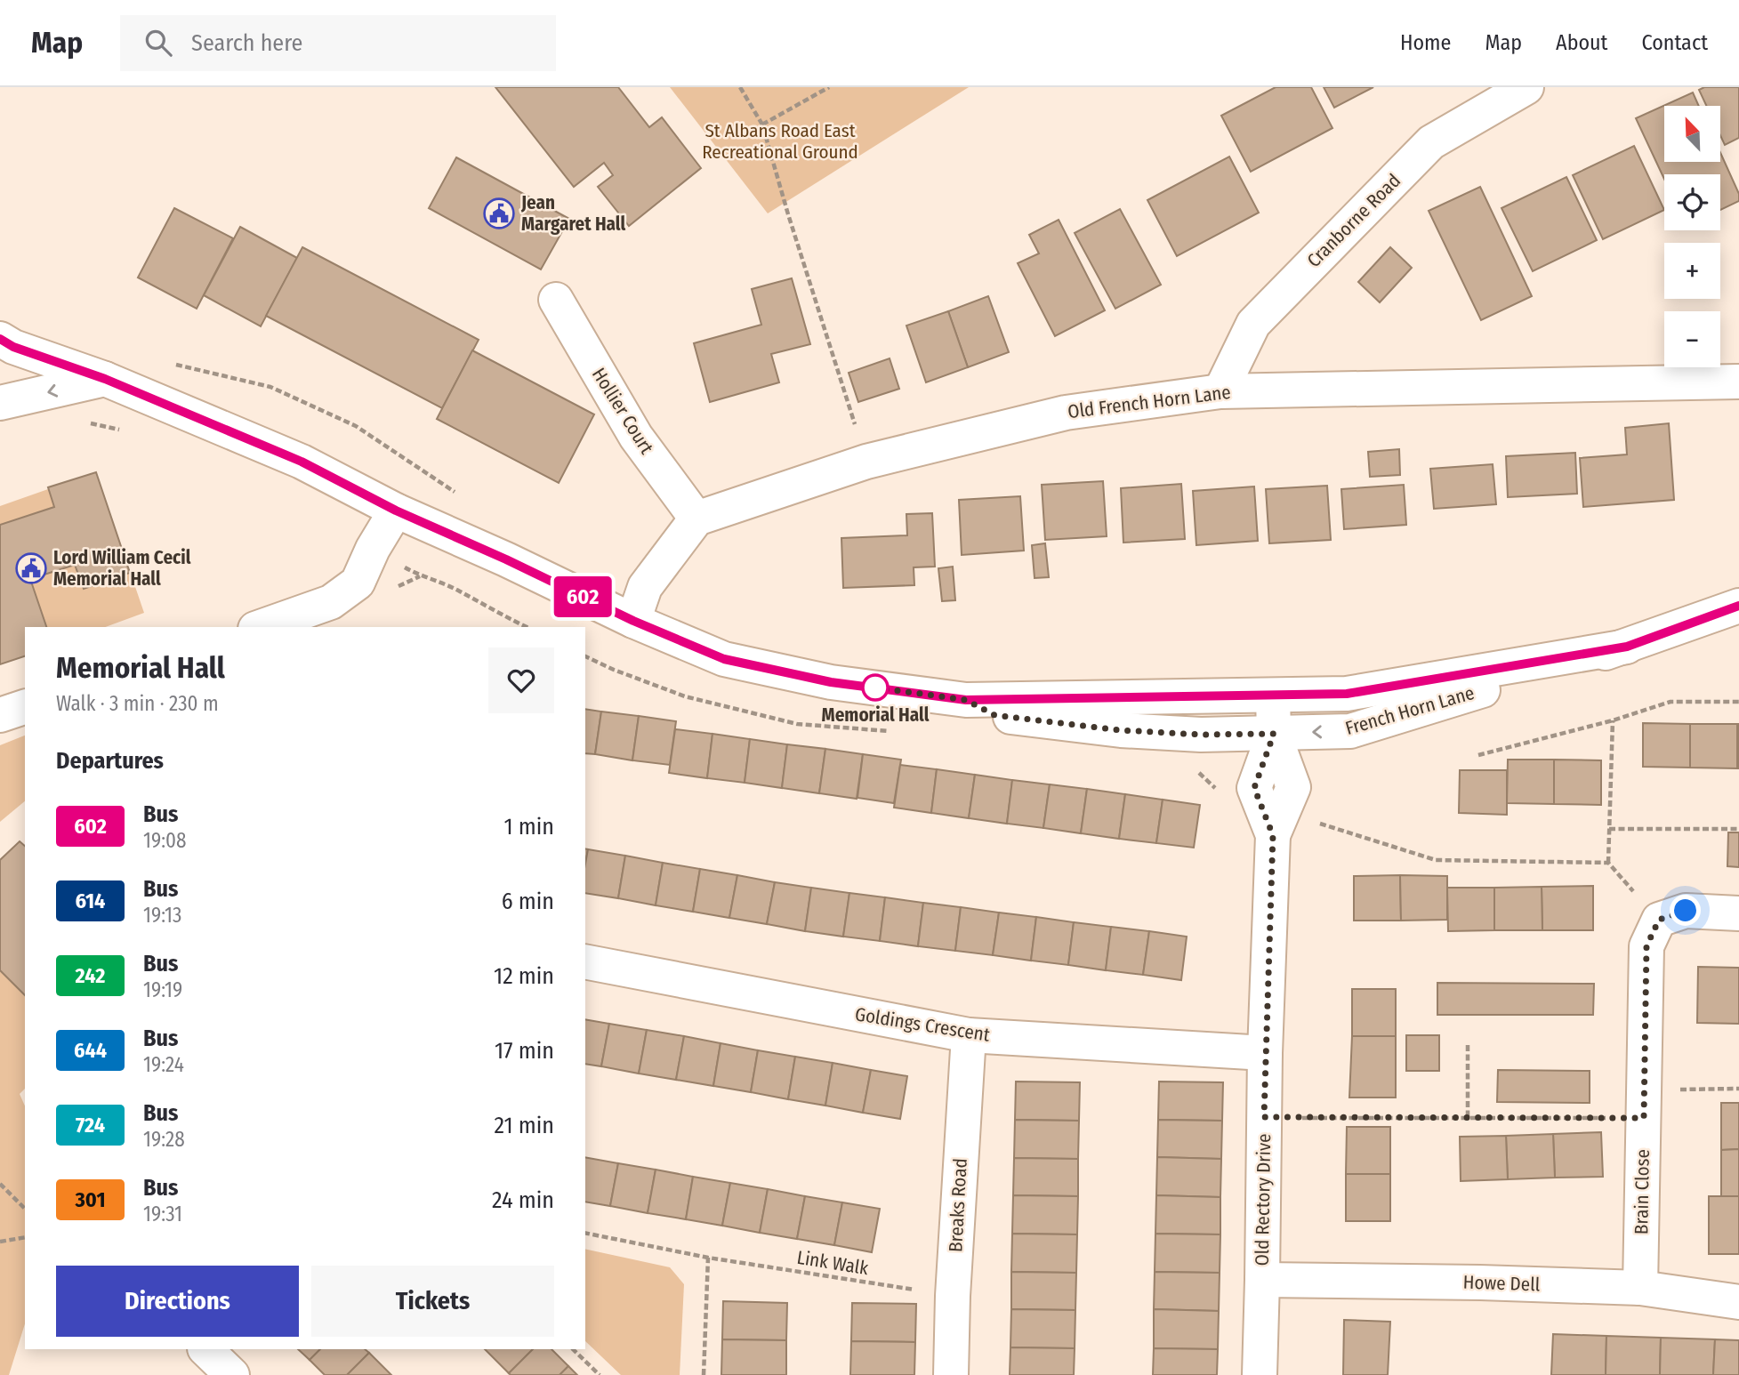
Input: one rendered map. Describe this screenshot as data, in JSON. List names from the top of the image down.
{
  "streets": {
    "street": [
      "Cranborne Road",
      "Old French Horn Lane",
      "Hollier Court",
      "French Horn Lane",
      "Goldings Crescent",
      "Brain Close",
      "Old Rectory Drive",
      "Breaks Road",
      "Howe Dell"
    ],
    "path": ["Link Walk"]
  },
  "crossings": [
    ["Cranborne Road", "Old French Horn Lane"],
    ["Old French Horn Lane", "Hollier Court"],
    ["French Horn Lane", "Old Rectory Drive"],
    ["Goldings Crescent", "Old Rectory Drive"],
    ["Goldings Crescent", "Breaks Road"],
    ["Brain Close", "Howe Dell"],
    ["Old Rectory Drive", "Howe Dell"],
    ["Breaks Road", "Link Walk"]
  ],
  "parks": ["St Albans Road East Recreational Ground"],
  "places": {
    "public building": ["Jean Margaret Hall", "Lord William Cecil Memorial Hall"],
    "other": ["Memorial Hall"]
  },
  "lines": ["bus line 602"],
  "north": "top left",
  "page": {
    "header": "Map",
    "search": "Search here",
    "nav": [
      "Home",
      "Map",
      "About",
      "Contact"
    ],
    "on_map": "602",
    "map_buttons": ["+", "−"],
    "heading": [
      ["Memorial Hall", "Walk · 3 min · 230 m"],
      "Departures"
    ],
    "list": [
      {
        "mark": "602",
        "name": "Bus",
        "note": "19:08",
        "value": "1 min"
      },
      {
        "mark": "614",
        "name": "Bus",
        "note": "19:13",
        "value": "6 min"
      },
      {
        "mark": "242",
        "name": "Bus",
        "note": "19:19",
        "value": "12 min"
      },
      {
        "mark": "644",
        "name": "Bus",
        "note": "19:24",
        "value": "17 min"
      },
      {
        "mark": "724",
        "name": "Bus",
        "note": "19:28",
        "value": "21 min"
      },
      {
        "mark": "301",
        "name": "Bus",
        "note": "19:31",
        "value": "24 min"
      }
    ],
    "buttons": ["Directions", "Tickets"]
  }
}
